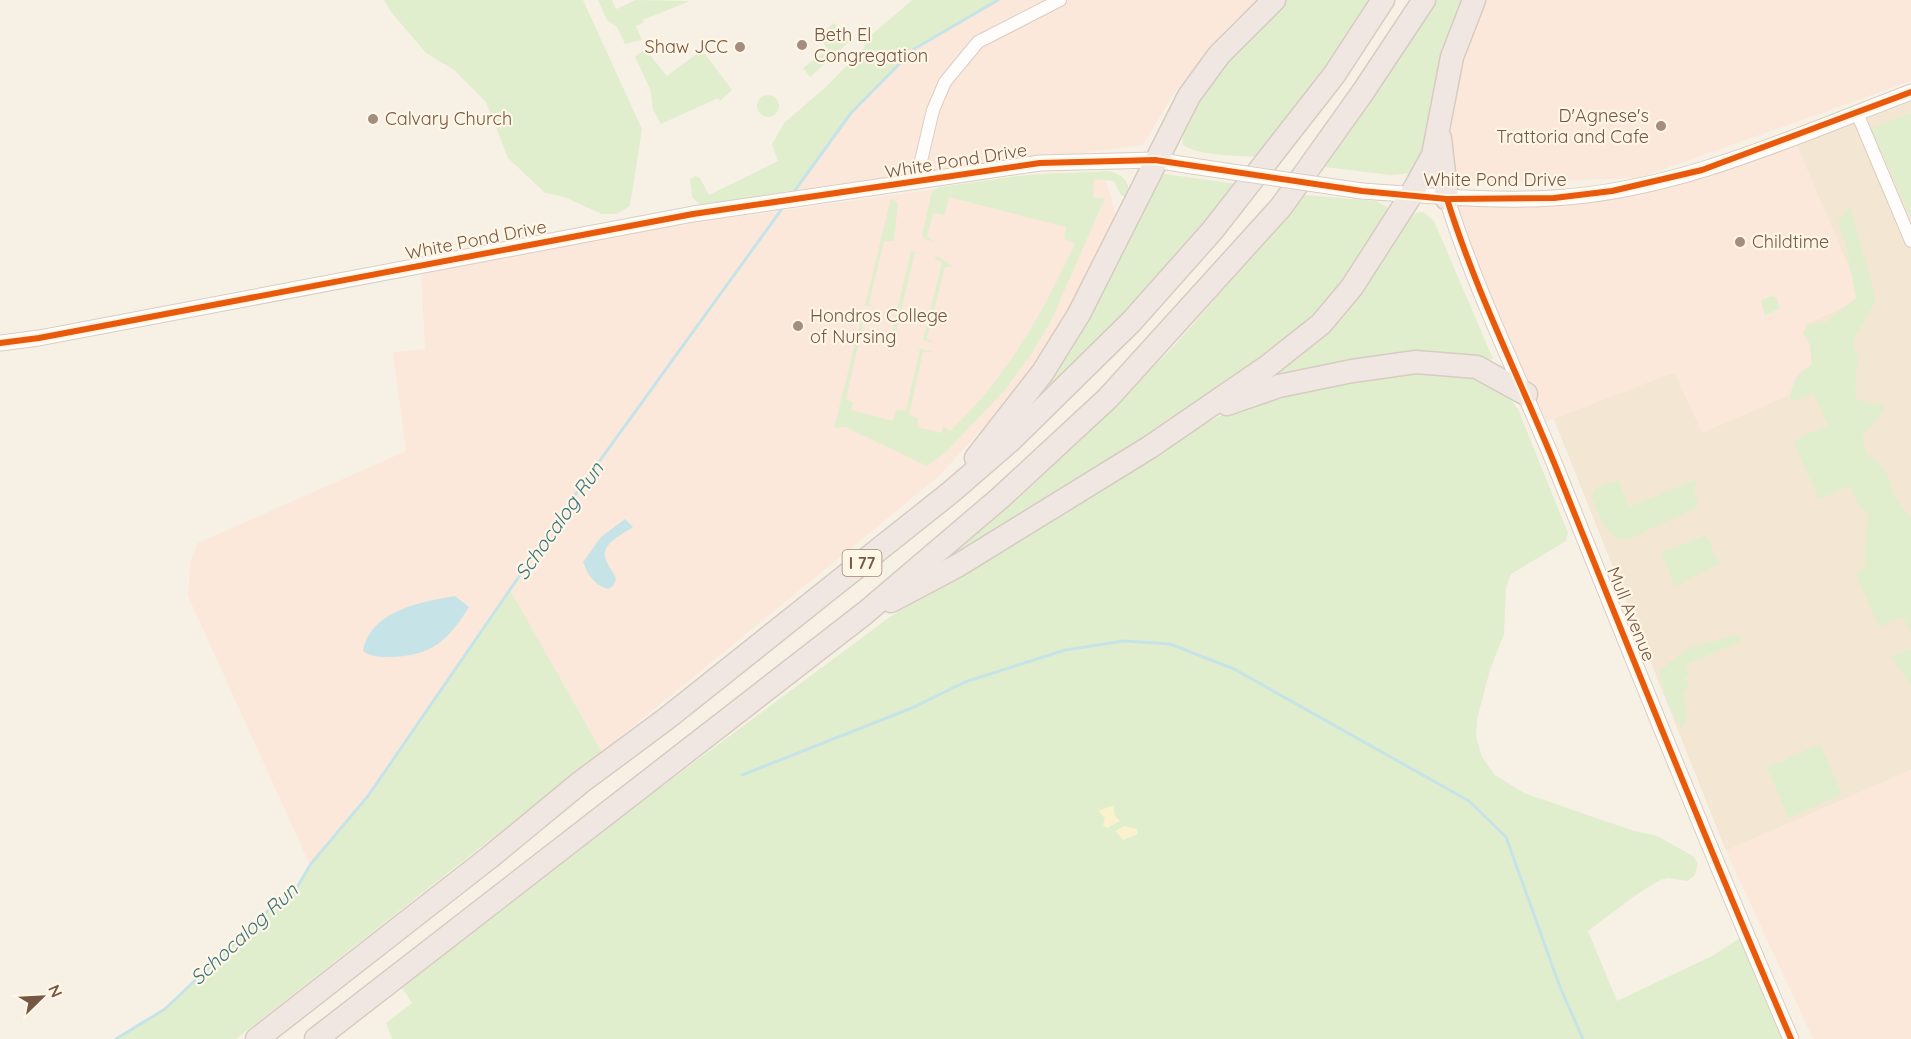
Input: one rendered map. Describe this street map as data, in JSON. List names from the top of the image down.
{
  "streets": {
    "highway": ["I 77"],
    "street": ["White Pond Drive", "Mull Avenue"]
  },
  "crossings": [
    ["White Pond Drive", "Mull Avenue"]
  ],
  "water": ["Schocalog Run"],
  "places": [
    "Beth El Congregation",
    "Shaw JCC",
    "Calvary Church",
    "D'Agnese's Trattoria and Cafe",
    "Childtime",
    "Hondros College of Nursing"
  ],
  "north": "top right"
}
